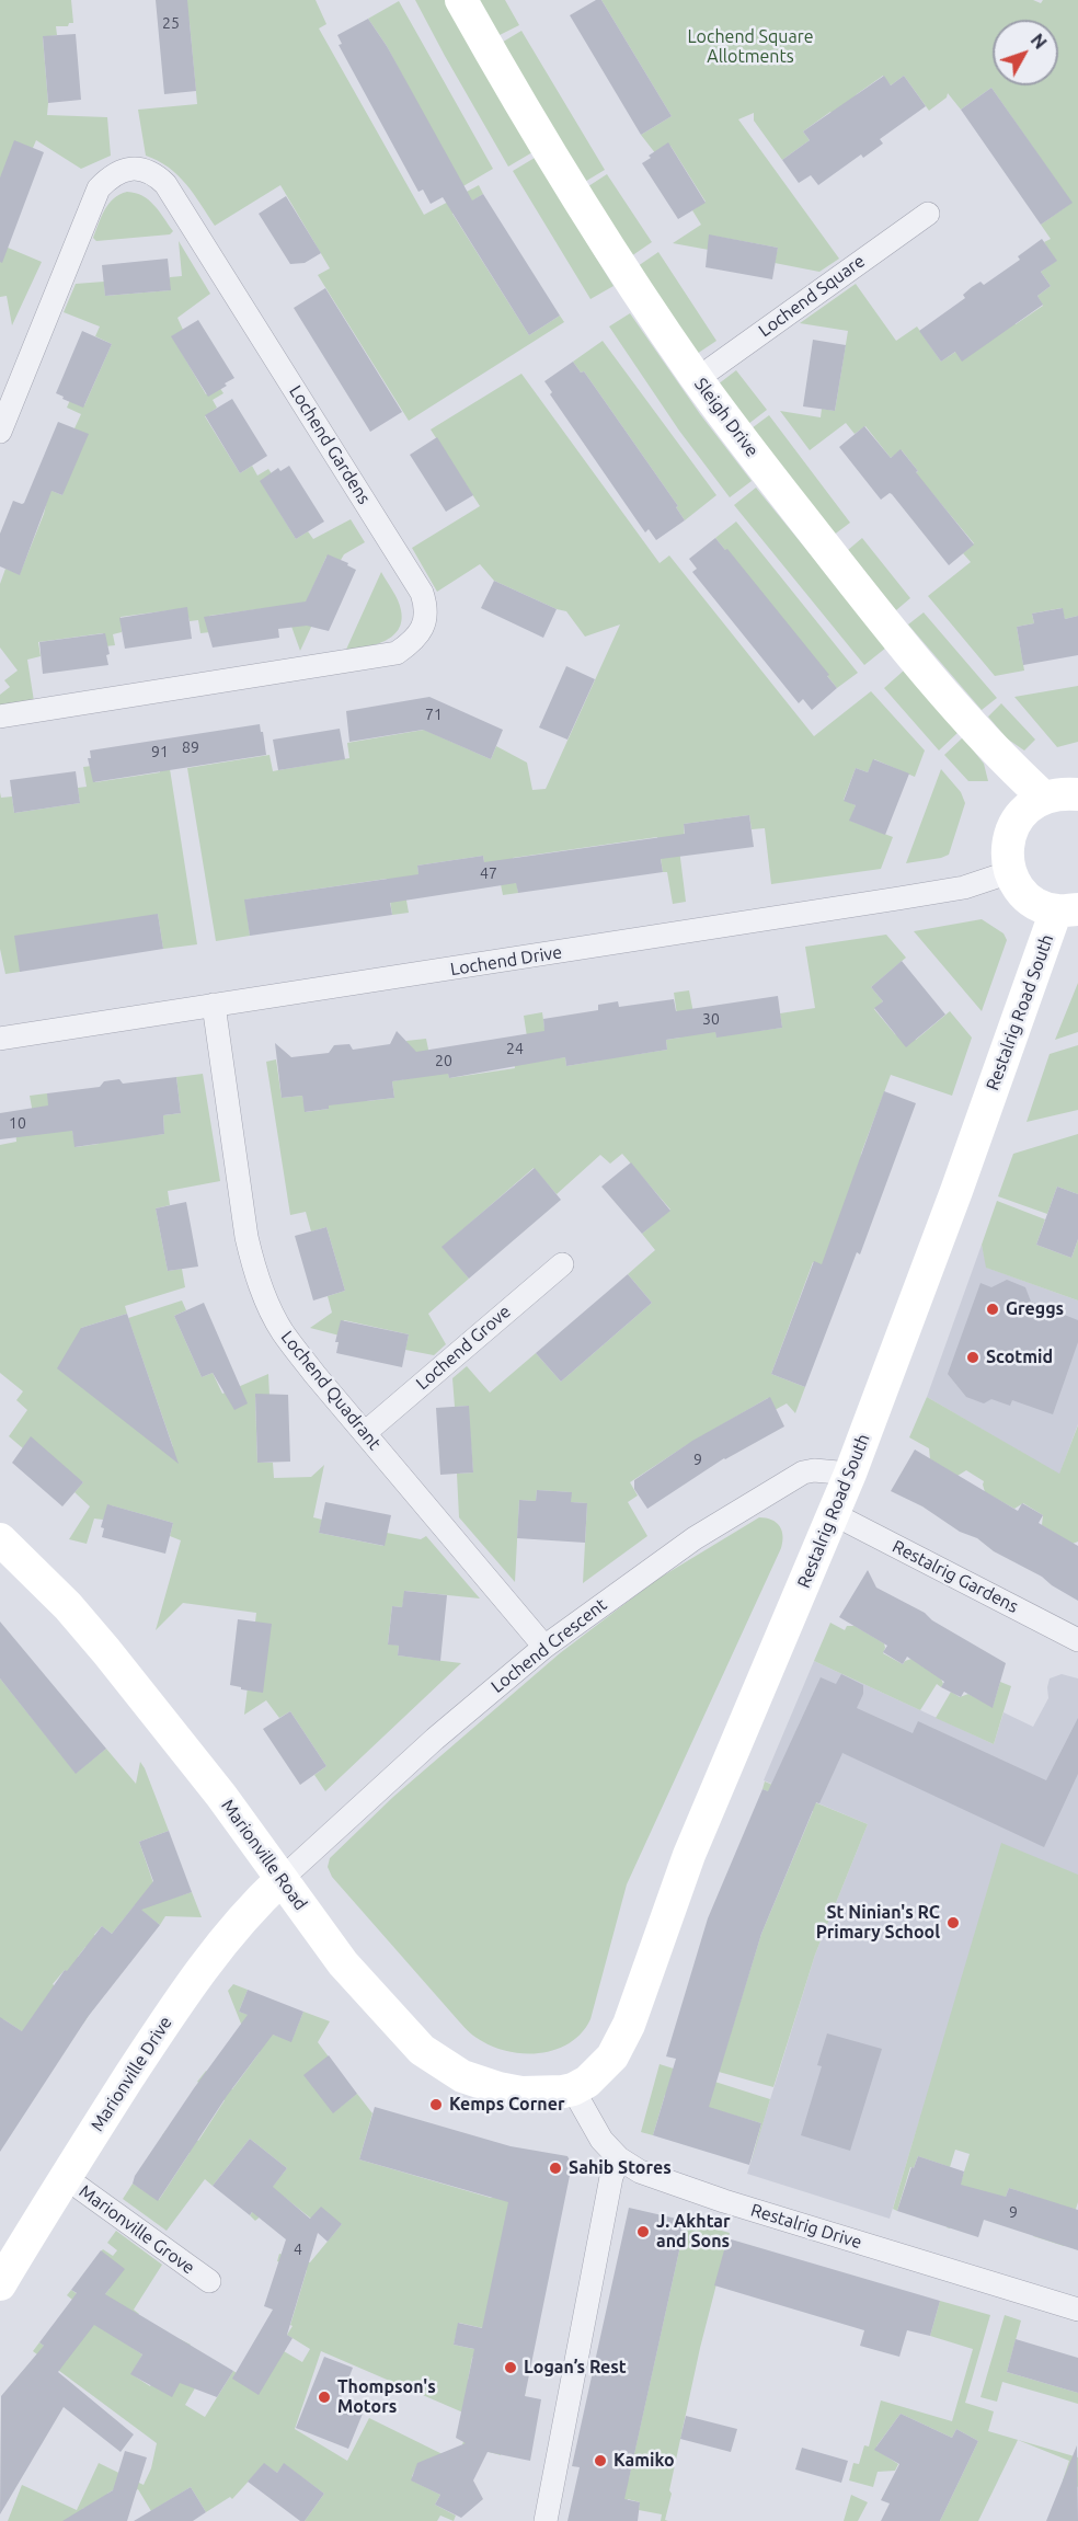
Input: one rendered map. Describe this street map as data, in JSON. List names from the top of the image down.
{
  "streets": {
    "street": [
      "Lochend Square",
      "Sleigh Drive",
      "Lochend Gardens",
      "Lochend Drive",
      "Restalrig Road South",
      "Lochend Grove",
      "Lochend Quadrant",
      "Restalrig Gardens",
      "Lochend Crescent",
      "Marionville Road",
      "Marionville Drive",
      "Restalrig Drive",
      "Marionville Grove"
    ]
  },
  "crossings": [
    ["Lochend Square", "Sleigh Drive"],
    ["Lochend Drive", "Lochend Quadrant"],
    ["Restalrig Road South", "Restalrig Gardens"],
    ["Restalrig Road South", "Lochend Crescent"],
    ["Restalrig Road South", "Marionville Road"],
    ["Restalrig Road South", "Restalrig Drive"],
    ["Lochend Grove", "Lochend Quadrant"],
    ["Lochend Quadrant", "Lochend Crescent"],
    ["Lochend Crescent", "Marionville Road"],
    ["Lochend Crescent", "Marionville Drive"],
    ["Marionville Road", "Marionville Drive"],
    ["Marionville Road", "Restalrig Drive"],
    ["Marionville Drive", "Marionville Grove"]
  ],
  "parks": ["Lochend Square Allotments"],
  "places": [
    "Greggs",
    "Scotmid",
    "St Ninian's RC Primary School",
    "Kemps Corner",
    "Sahib Stores",
    "J. Akhtar and Sons",
    "Logan’s Rest",
    "Thompson's Motors",
    "Kamiko"
  ],
  "house_numbers": [
    "25",
    "71",
    "89",
    "91",
    "47",
    "30",
    "24",
    "20",
    "10",
    "9",
    "9",
    "4"
  ],
  "north": "top right"
}
